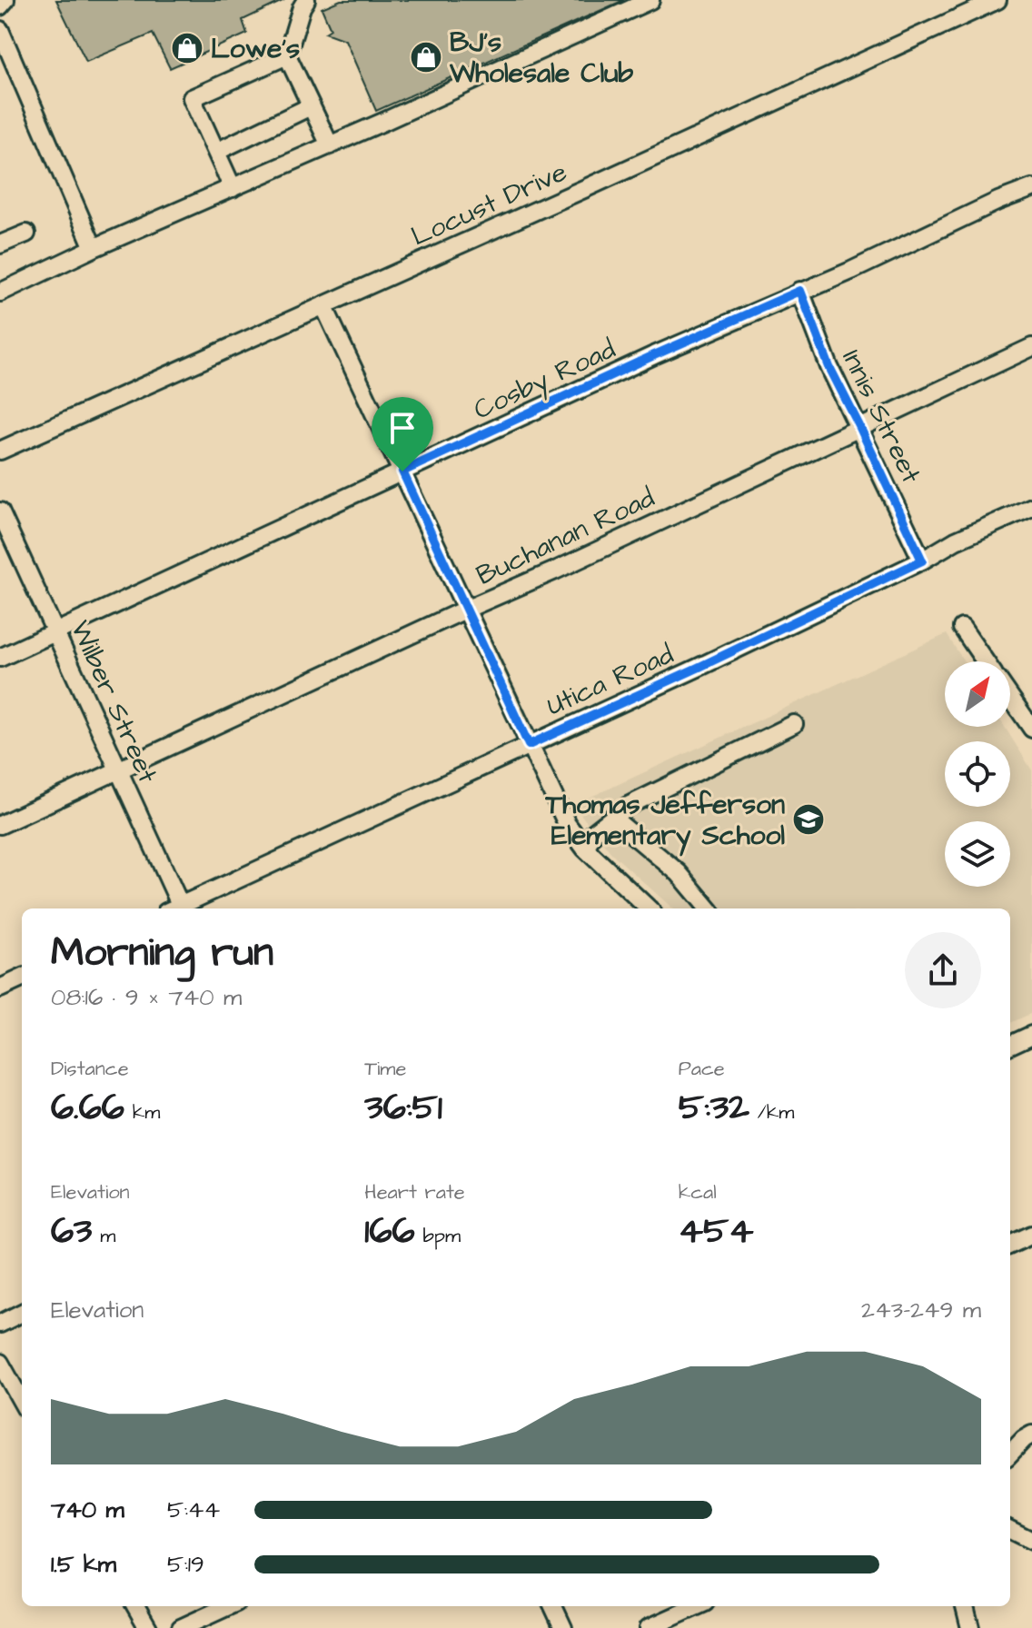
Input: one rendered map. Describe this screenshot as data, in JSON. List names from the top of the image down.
{
  "streets": {
    "street": [
      "Locust Drive",
      "Cosby Road",
      "Innis Street",
      "Buchanan Road",
      "Utica Road",
      "Wilber Street"
    ]
  },
  "crossings": [
    ["Cosby Road", "Innis Street"],
    ["Cosby Road", "Wilber Street"],
    ["Innis Street", "Buchanan Road"],
    ["Innis Street", "Utica Road"],
    ["Buchanan Road", "Wilber Street"]
  ],
  "places": {
    "shop": ["Lowe's", "BJ's Wholesale Club"],
    "school or university": ["Thomas Jefferson Elementary School"]
  },
  "north": "top right",
  "page": {
    "heading": ["Morning run", "08:16 · 9 × 740 m"],
    "stats": [
      ["Distance", "6.66 km"],
      ["Time", "36:51"],
      ["Pace", "5:32 /km"],
      ["Elevation", "63 m"],
      ["Heart rate", "166 bpm"],
      ["kcal", "454"]
    ],
    "chart": ["Elevation", "243–249 m"],
    "list": [
      {
        "name": "740 m",
        "note": "5:44"
      },
      {
        "name": "1.5 km",
        "note": "5:19"
      }
    ]
  }
}
